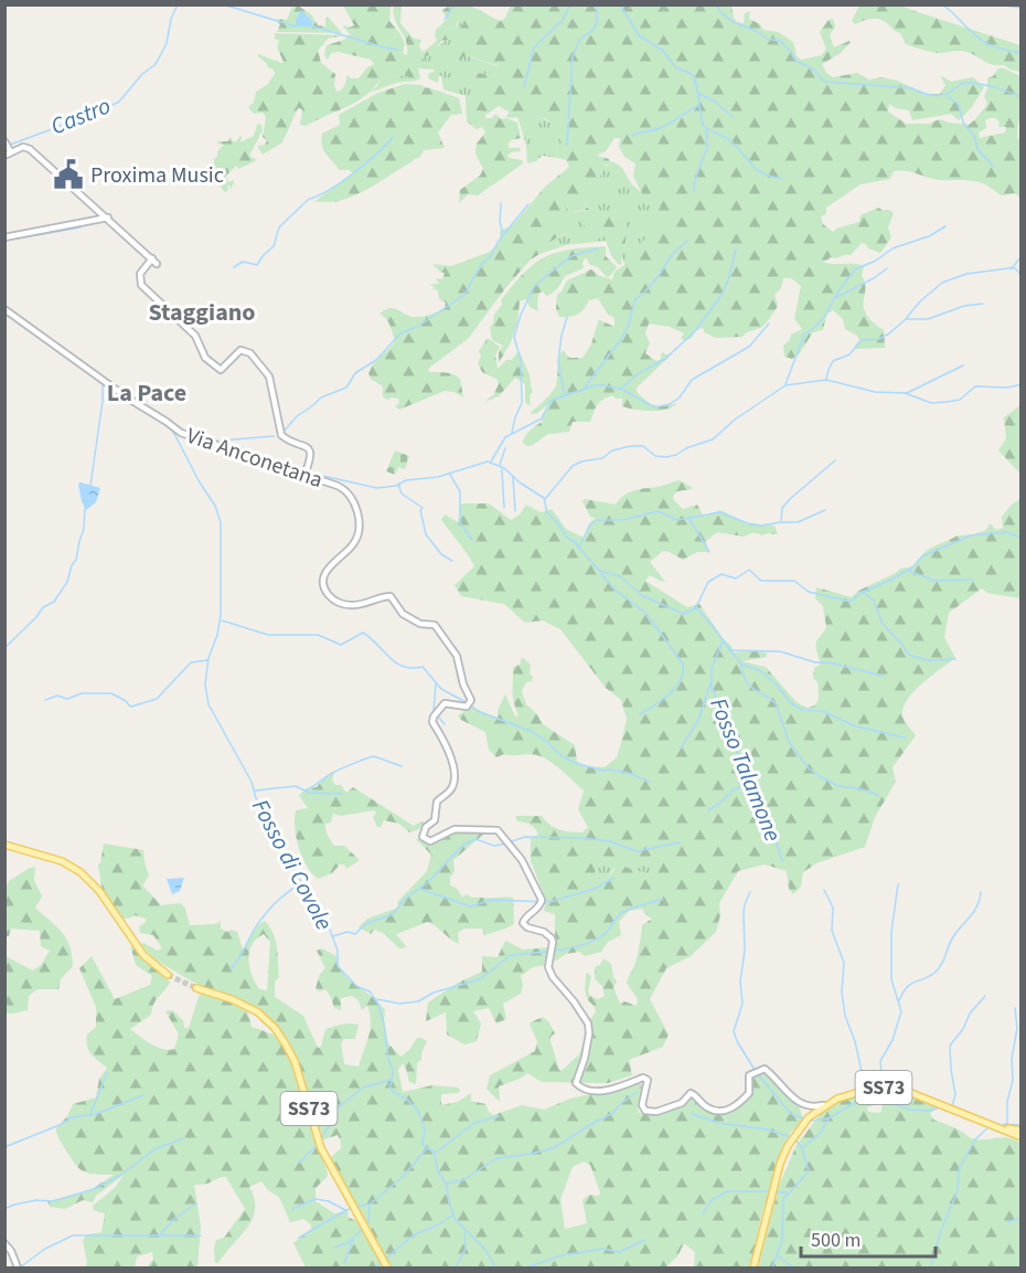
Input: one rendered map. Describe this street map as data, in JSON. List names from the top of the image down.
{
  "streets": {
    "main road": ["Via Anconetana", "SS73"]
  },
  "crossings": [
    ["Via Anconetana", "SS73"]
  ],
  "districts": ["Staggiano", "La Pace"],
  "water": ["Castro", "Fosso Talamone", "Fosso di Covole"],
  "places": {
    "public building": ["Proxima Music"]
  },
  "scale_bar": "500 m"
}
